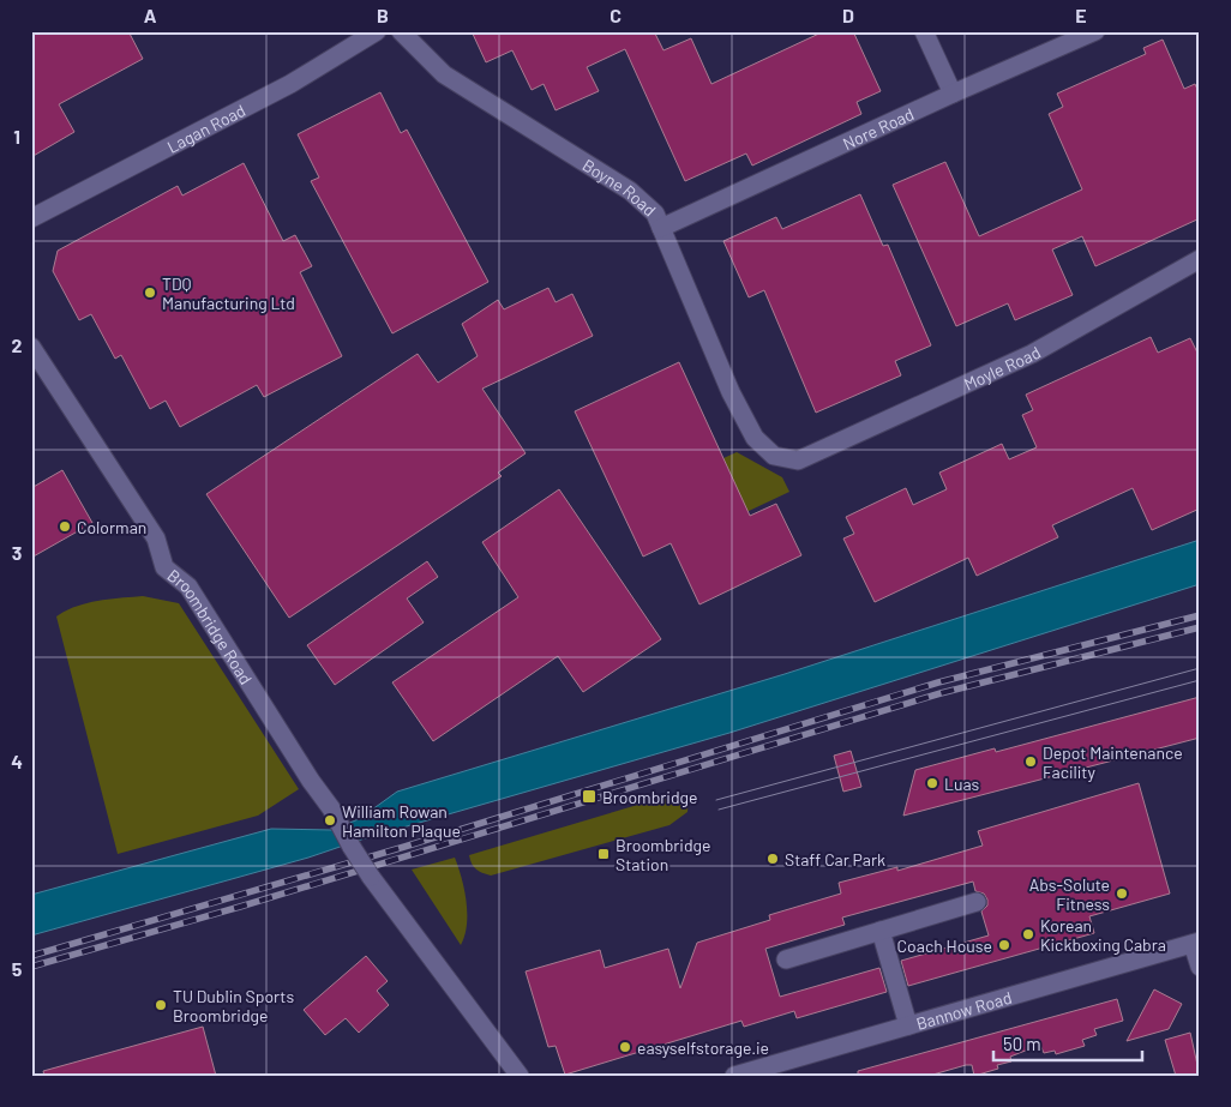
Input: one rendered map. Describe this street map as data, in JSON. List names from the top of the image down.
{
  "streets": {
    "street": [
      "Lagan Road",
      "Nore Road",
      "Boyne Road",
      "Moyle Road",
      "Broombridge Road",
      "Bannow Road"
    ]
  },
  "crossings": [
    ["Nore Road", "Boyne Road"],
    ["Boyne Road", "Moyle Road"]
  ],
  "places": {
    "other": [
      "TDQ Manufacturing Ltd",
      "Colorman",
      "Depot Maintenance Facility",
      "Luas",
      "William Rowan Hamilton Plaque",
      "Staff Car Park",
      "Abs-Solute Fitness",
      "Korean Kickboxing Cabra",
      "Coach House",
      "TU Dublin Sports Broombridge",
      "easyselfstorage.ie"
    ],
    "transit": ["Broombridge", "Broombridge Station"]
  },
  "scale_bar": "50 m",
  "grid": {
    "columns": [
      "A",
      "B",
      "C",
      "D",
      "E"
    ],
    "rows": [
      "1",
      "2",
      "3",
      "4",
      "5"
    ]
  }
}
